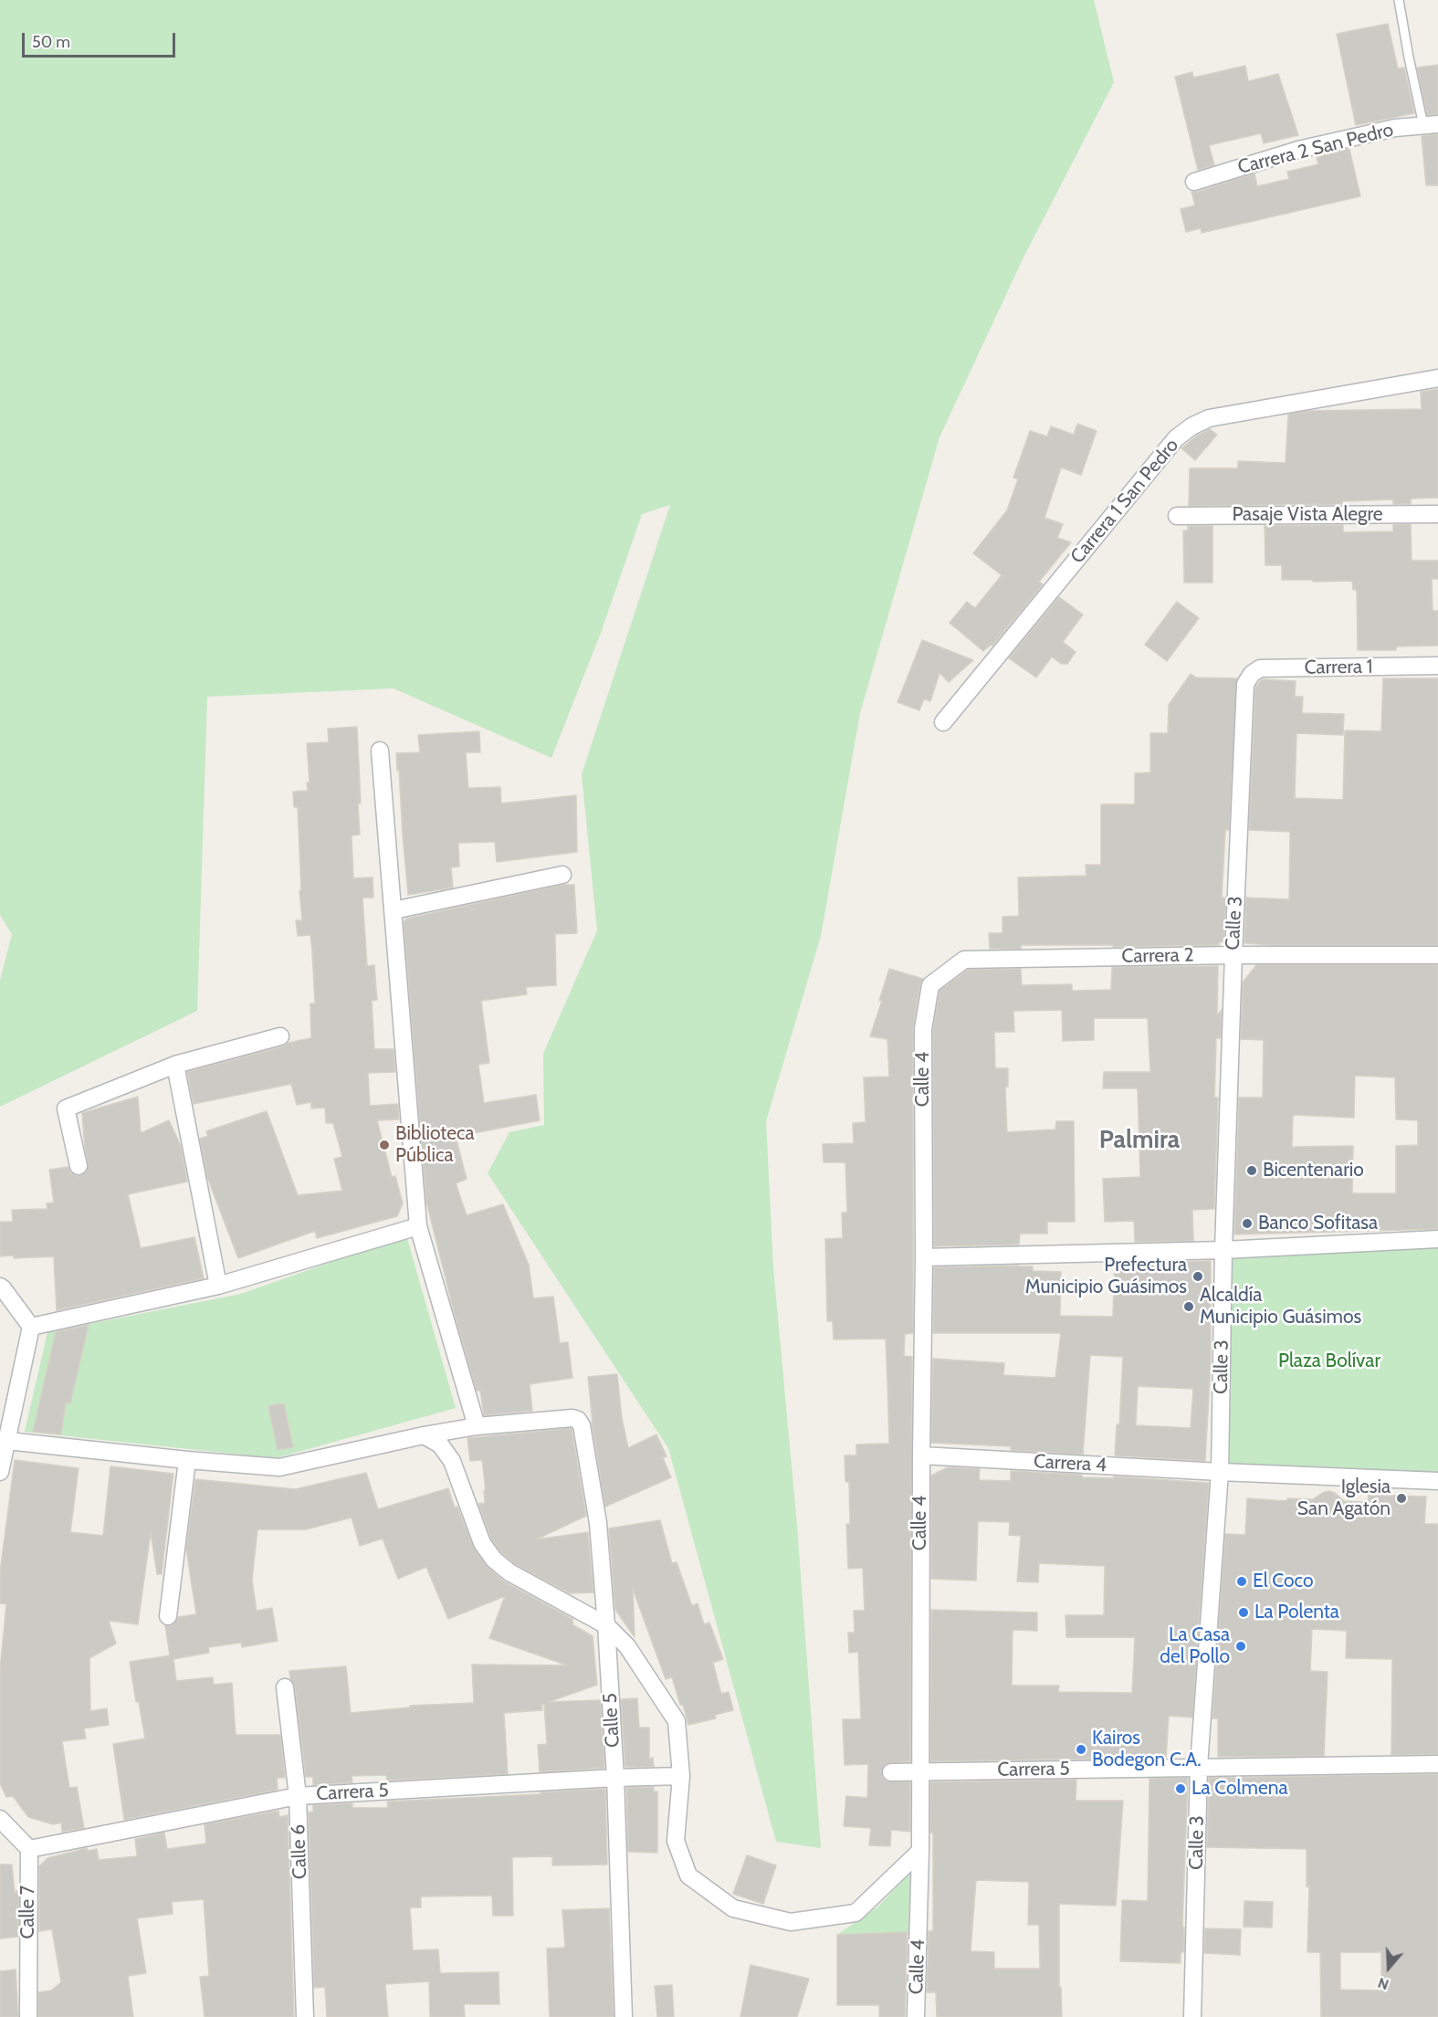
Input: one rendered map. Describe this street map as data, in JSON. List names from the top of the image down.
{
  "streets": {
    "street": [
      "Carrera 2 San Pedro",
      "Carrera 1 San Pedro",
      "Pasaje Vista Alegre",
      "Carrera 1",
      "Calle 3",
      "Carrera 2",
      "Calle 4",
      "Carrera 4",
      "Calle 5",
      "Carrera 5",
      "Calle 6",
      "Calle 7"
    ]
  },
  "crossings": [
    ["Carrera 1", "Calle 3"],
    ["Calle 3", "Carrera 2"],
    ["Calle 3", "Carrera 4"],
    ["Calle 3", "Carrera 5"],
    ["Carrera 2", "Calle 4"],
    ["Calle 4", "Carrera 4"],
    ["Calle 4", "Carrera 5"],
    ["Calle 5", "Carrera 5"],
    ["Carrera 5", "Calle 6"],
    ["Carrera 5", "Calle 7"]
  ],
  "districts": ["Palmira"],
  "parks": ["Plaza Bolívar"],
  "places": [
    "Biblioteca Pública",
    "Bicentenario",
    "Banco Sofitasa",
    "Prefectura Municipio Guásimos",
    "Alcaldía Municipio Guásimos",
    "Iglesia San Agatón",
    "El Coco",
    "La Polenta",
    "La Casa del Pollo",
    "Kairos Bodegon C.A.",
    "La Colmena"
  ],
  "scale_bar": "50 m",
  "north": "bottom"
}
